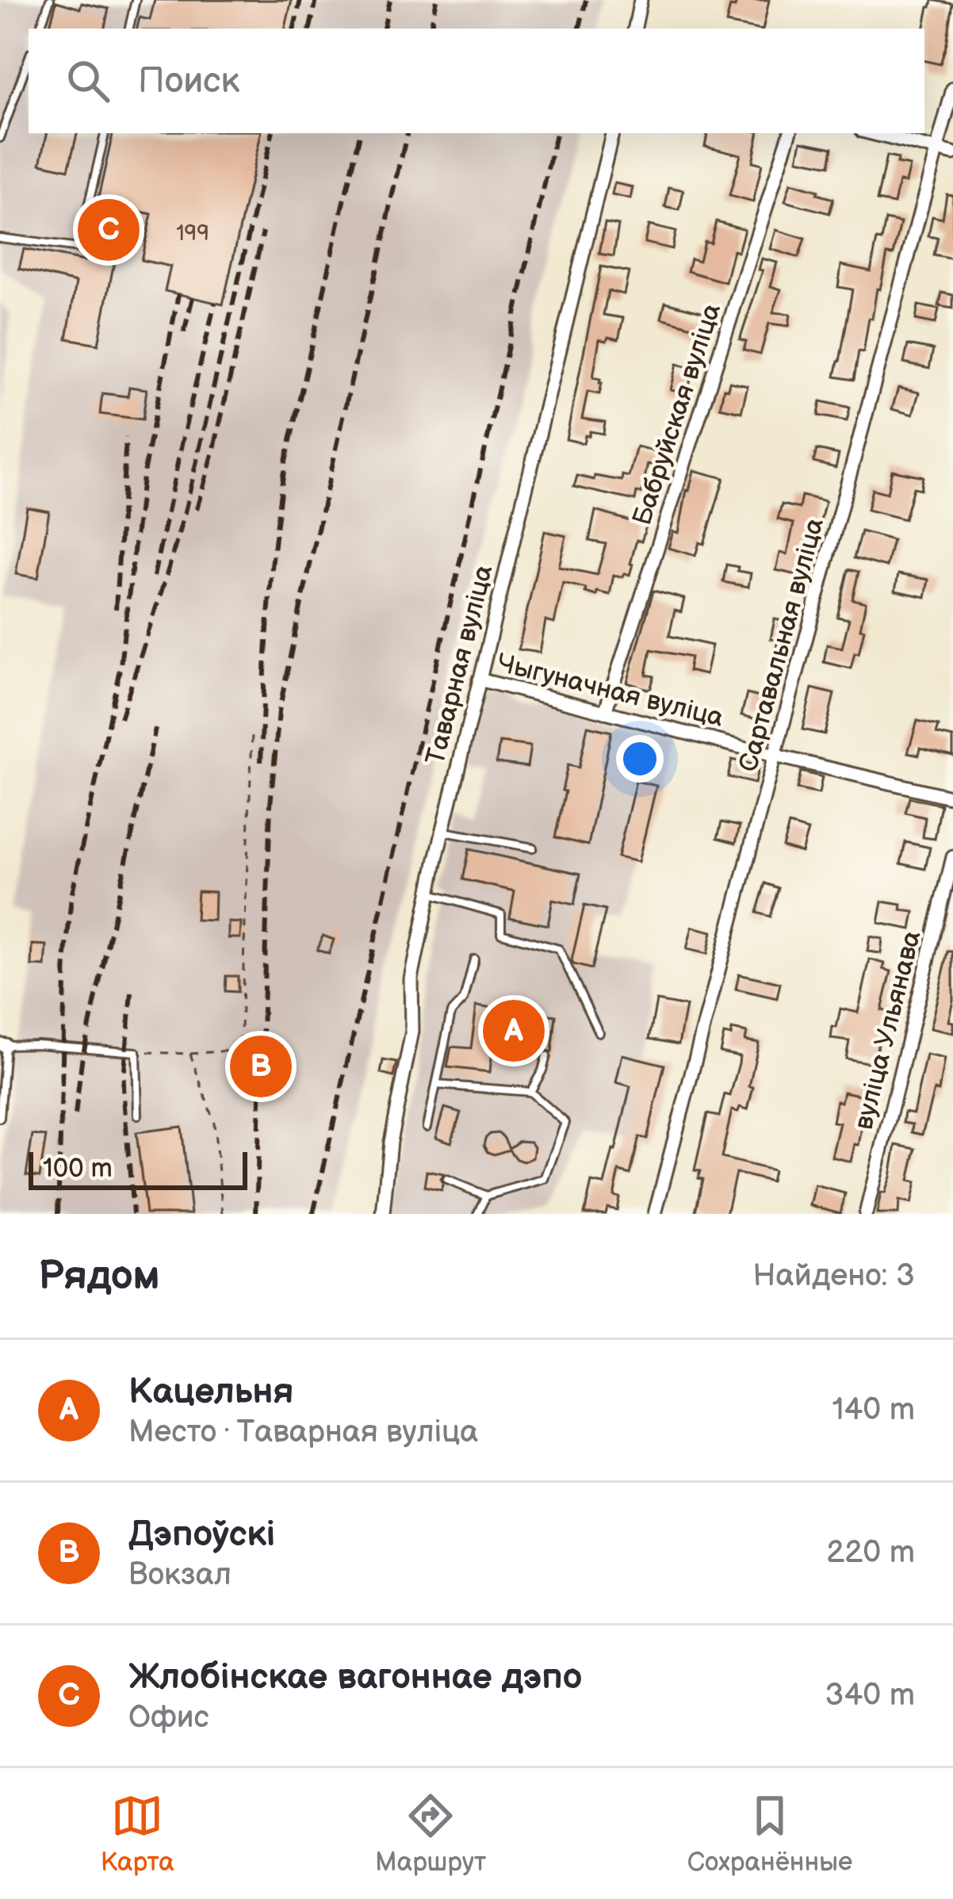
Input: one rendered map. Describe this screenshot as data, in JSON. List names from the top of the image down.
{
  "streets": {
    "street": [
      "Бабруйская вуліца",
      "Сартавальная вуліца",
      "Таварная вуліца",
      "Чыгуначная вуліца",
      "вуліца Ульянава"
    ]
  },
  "crossings": [
    ["Бабруйская вуліца", "Чыгуначная вуліца"],
    ["Сартавальная вуліца", "Чыгуначная вуліца"],
    ["Таварная вуліца", "Чыгуначная вуліца"]
  ],
  "house_numbers": ["199"],
  "scale_bar": "100 m",
  "page": {
    "search": "Поиск",
    "pins": ["C", "A", "B"],
    "scale": "100 m",
    "heading": ["Рядом", "Найдено: 3"],
    "list": [
      {
        "mark": "A",
        "name": "Кацельня",
        "note": "Место · Таварная вуліца",
        "value": "140 m"
      },
      {
        "mark": "B",
        "name": "Дэпоўскі",
        "note": "Вокзал",
        "value": "220 m"
      },
      {
        "mark": "C",
        "name": "Жлобінскае вагоннае дэпо",
        "note": "Офис",
        "value": "340 m"
      }
    ],
    "nav": ["Карта", "Маршрут", "Сохранённые"]
  }
}
